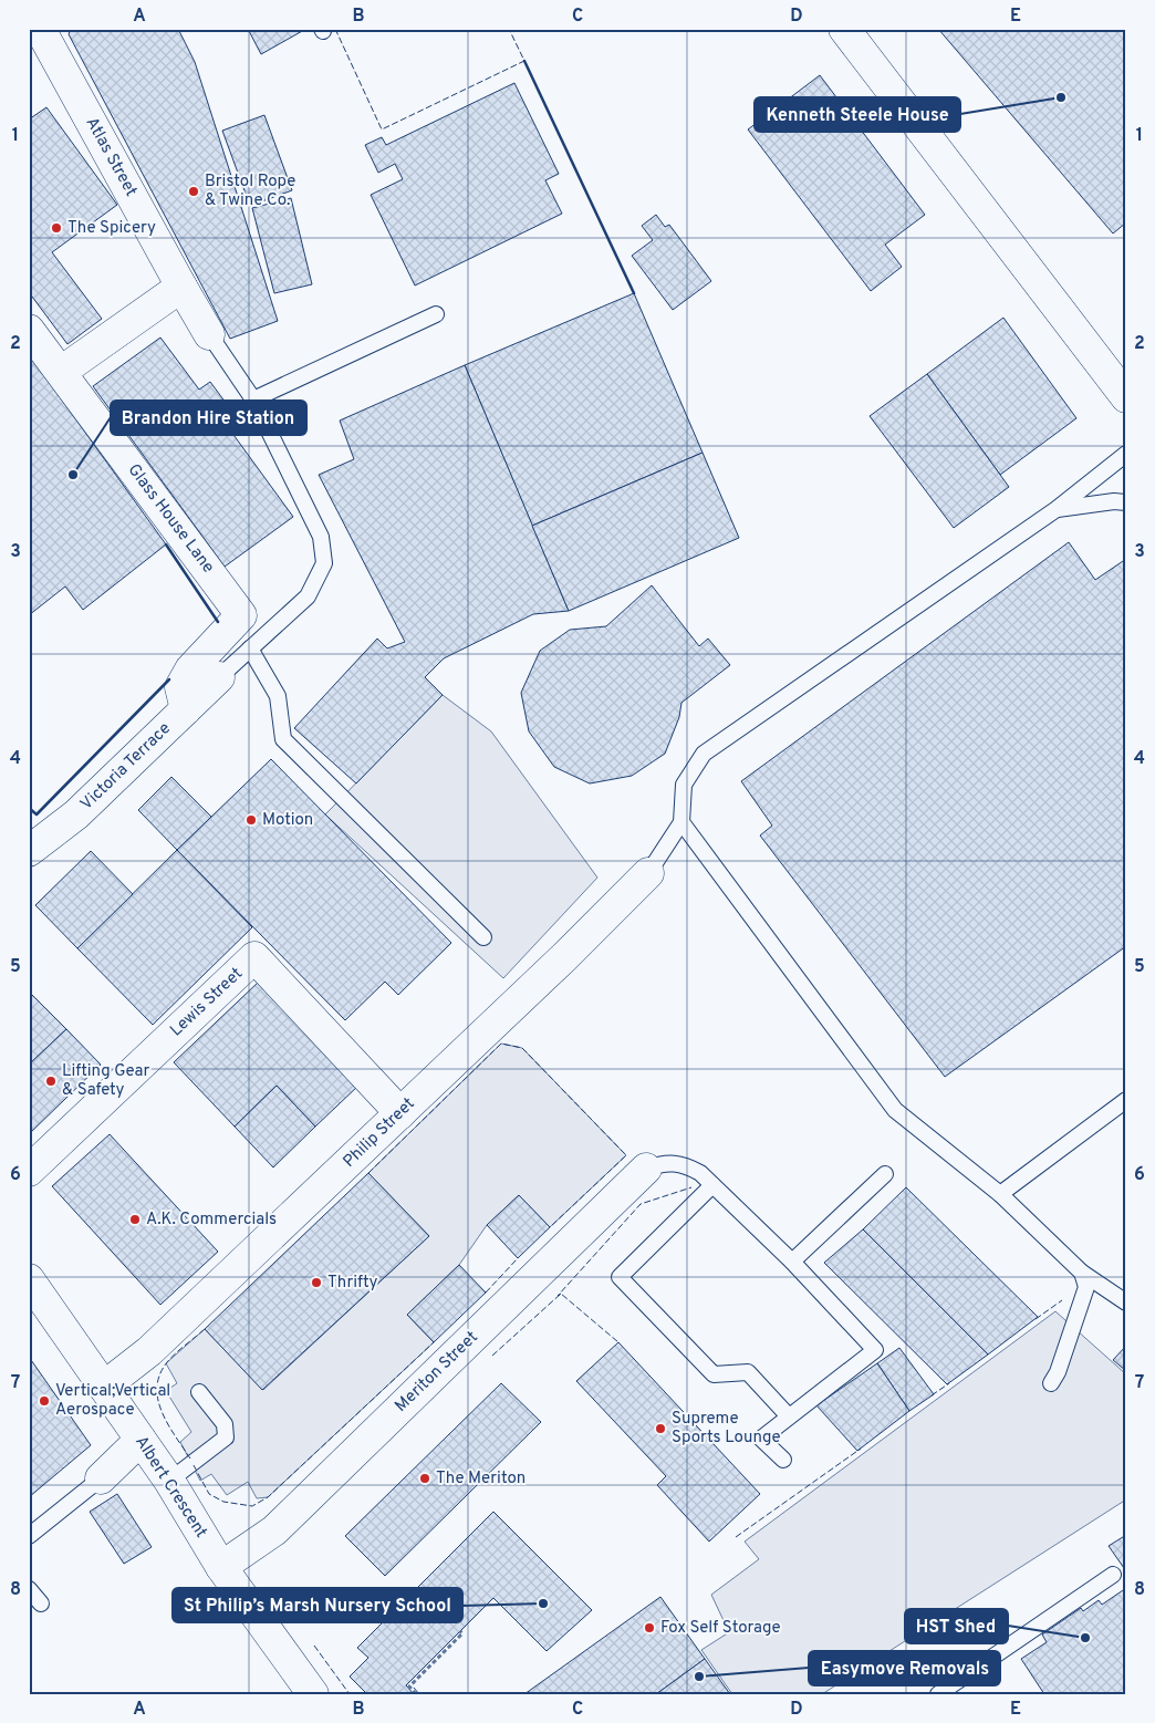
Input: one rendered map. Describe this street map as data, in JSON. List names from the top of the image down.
{
  "streets": {
    "street": [
      "Atlas Street",
      "Glass House Lane",
      "Victoria Terrace",
      "Lewis Street",
      "Philip Street",
      "Meriton Street",
      "Albert Crescent"
    ]
  },
  "crossings": [
    ["Atlas Street", "Victoria Terrace"],
    ["Glass House Lane", "Victoria Terrace"],
    ["Lewis Street", "Philip Street"],
    ["Philip Street", "Albert Crescent"],
    ["Meriton Street", "Albert Crescent"]
  ],
  "places": [
    "Kenneth Steele House",
    "Bristol Rope & Twine Co.",
    "The Spicery",
    "Brandon Hire Station",
    "Motion",
    "Lifting Gear & Safety",
    "A.K. Commercials",
    "Thrifty",
    "Vertical;Vertical Aerospace",
    "Supreme Sports Lounge",
    "The Meriton",
    "St Philip’s Marsh Nursery School",
    "Fox Self Storage",
    "HST Shed",
    "Easymove Removals"
  ],
  "grid": {
    "columns": [
      "A",
      "B",
      "C",
      "D",
      "E"
    ],
    "rows": [
      "1",
      "2",
      "3",
      "4",
      "5",
      "6",
      "7",
      "8"
    ]
  }
}
